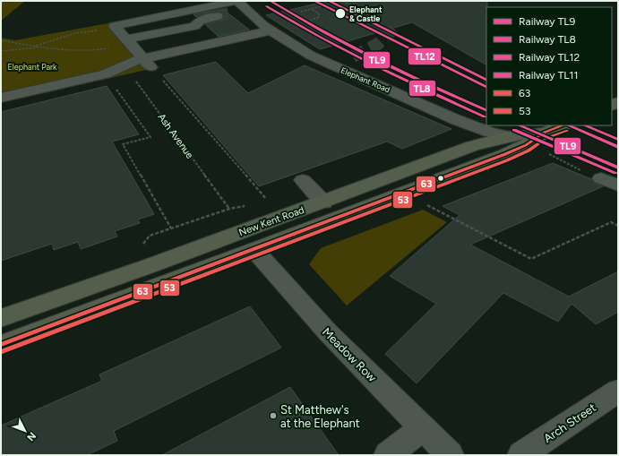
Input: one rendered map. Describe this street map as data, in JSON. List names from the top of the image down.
{
  "streets": {
    "highway": ["New Kent Road"],
    "street": ["Elephant Road", "Meadow Row", "Arch Street"],
    "path": ["Ash Avenue"]
  },
  "crossings": [
    ["Elephant Road", "New Kent Road"],
    ["New Kent Road", "Meadow Row"]
  ],
  "parks": ["Elephant Park"],
  "places": ["Elephant & Castle", "St Matthew's at the Elephant"],
  "lines": [
    "rail line TL9",
    "rail line TL12",
    "rail line TL11",
    "rail line TL8",
    "transit line 63",
    "transit line 53"
  ],
  "legend": [
    "Railway TL9",
    "Railway TL8",
    "Railway TL12",
    "Railway TL11",
    "63",
    "53"
  ],
  "north": "bottom right"
}
